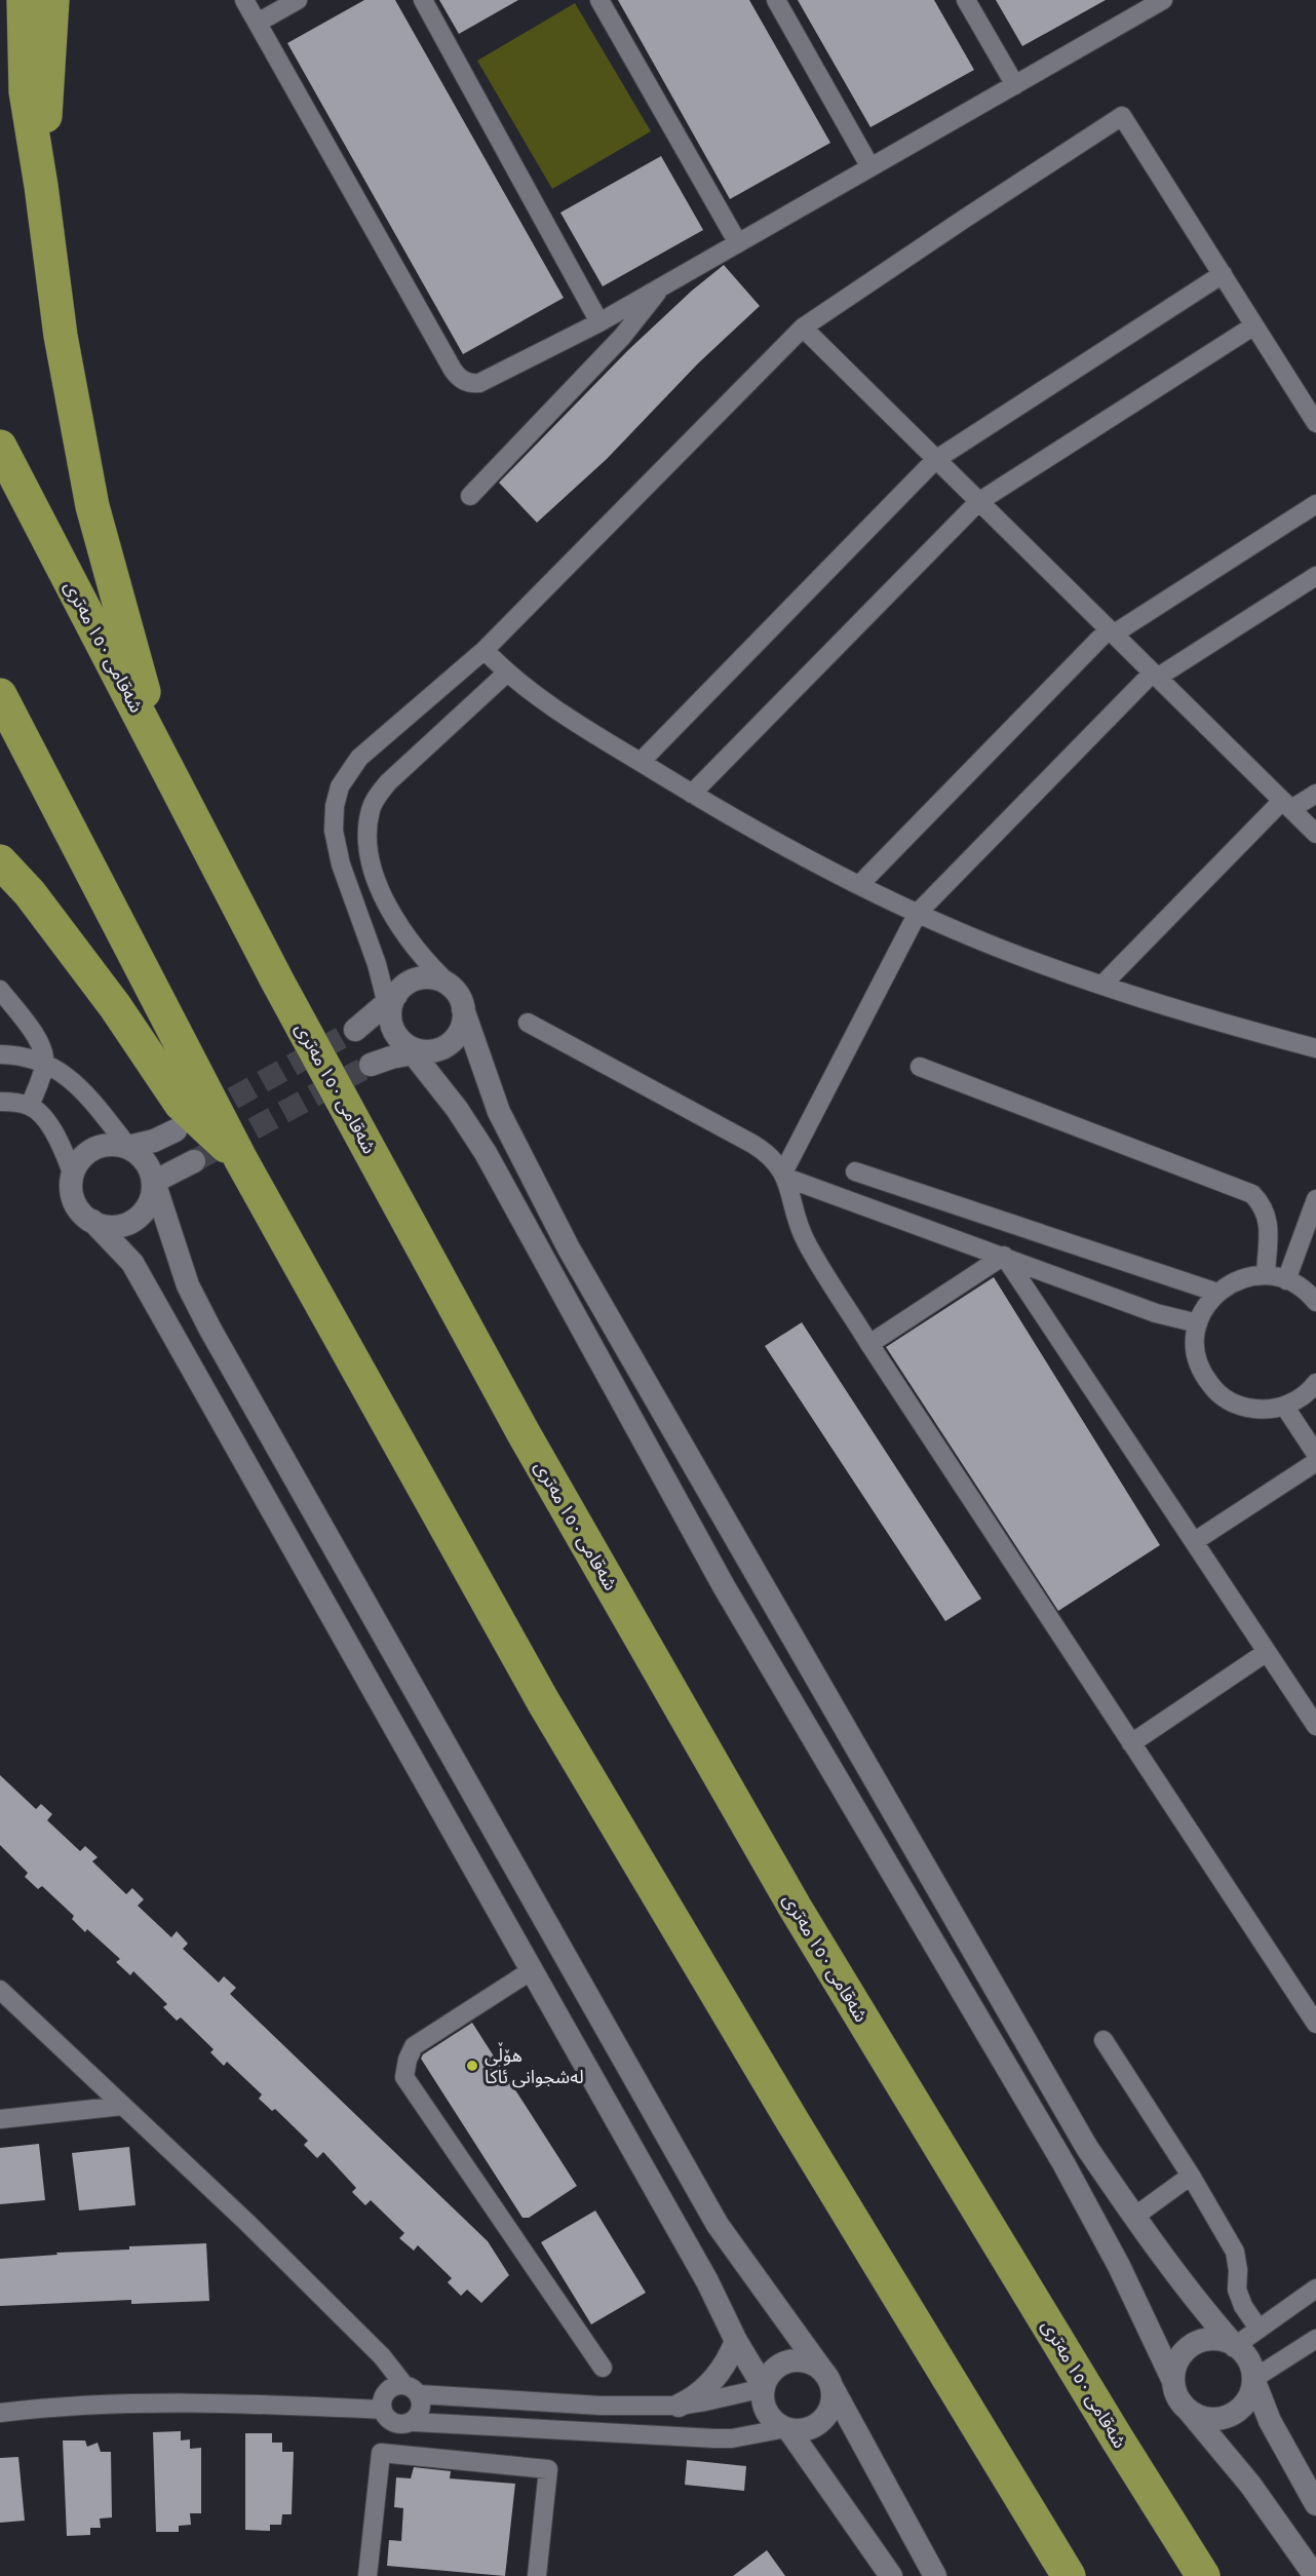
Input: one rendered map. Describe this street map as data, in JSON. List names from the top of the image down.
{
  "streets": {
    "highway": ["شەقامی ١٥٠ مەتری"]
  },
  "places": ["هۆڵی لەشجوانی ئاکا"]
}
